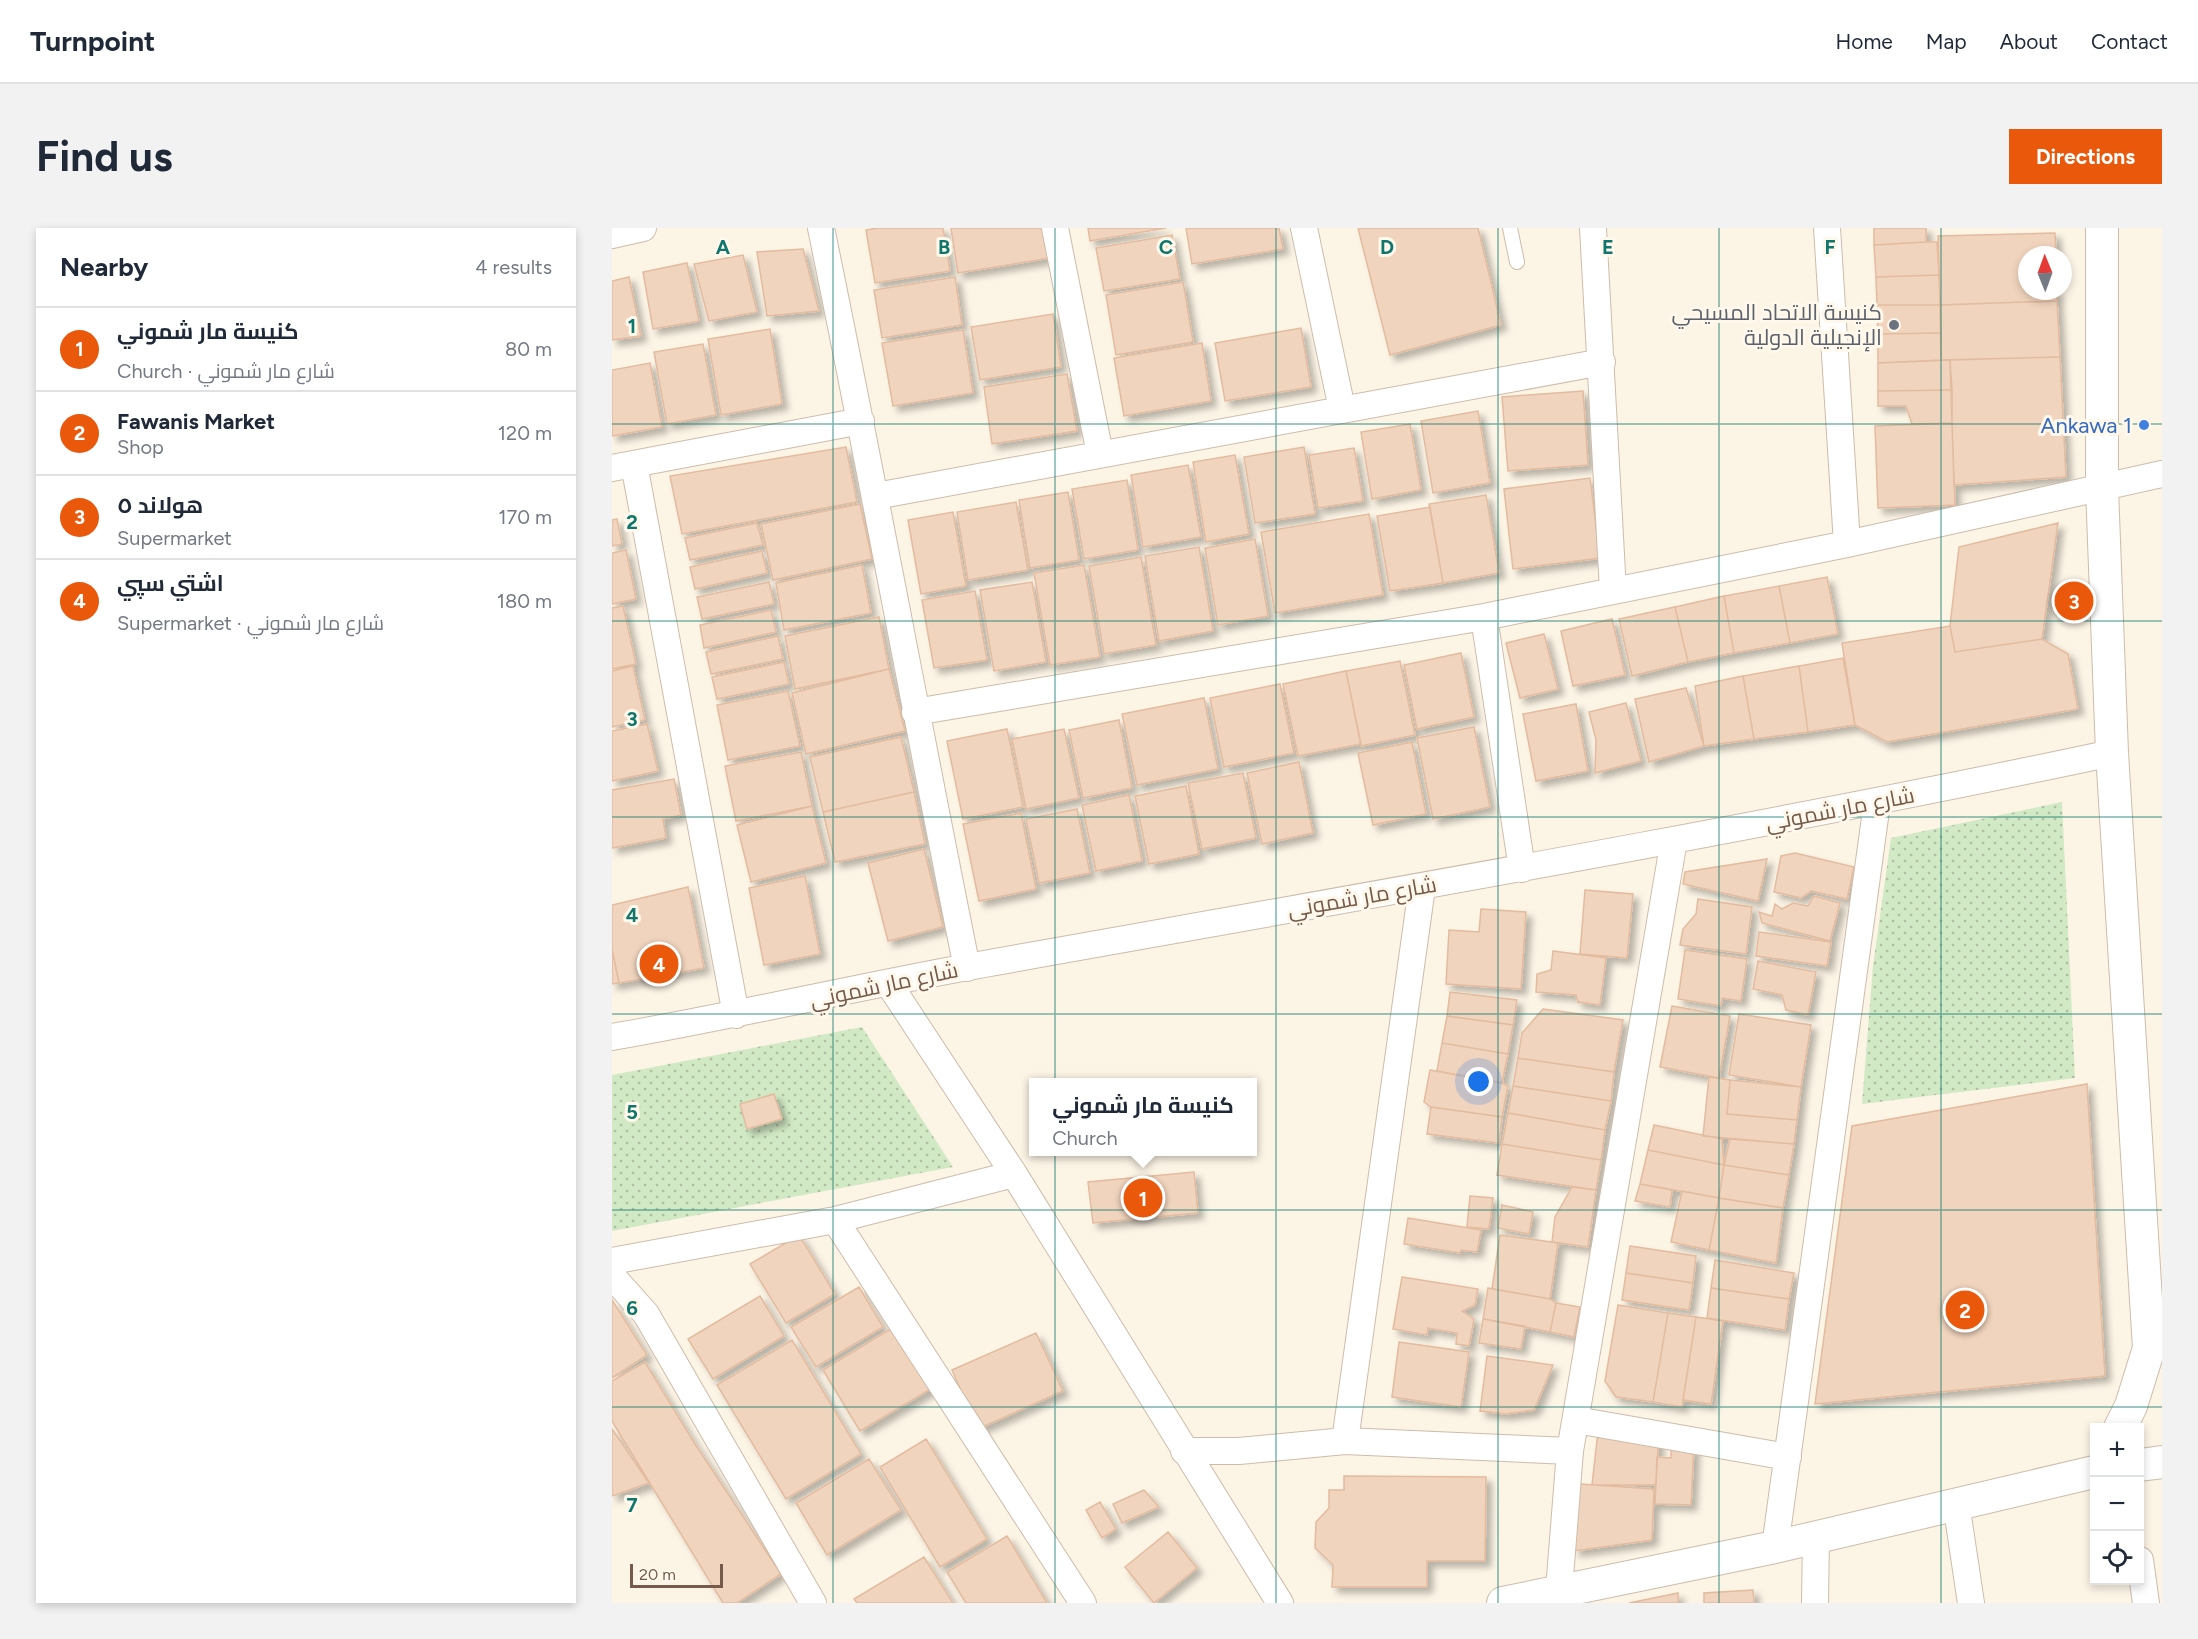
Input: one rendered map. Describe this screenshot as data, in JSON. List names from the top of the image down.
{
  "streets": {
    "street": ["شارع مار شموني"]
  },
  "places": ["كنيسة الاتحاد المسيحي الإنجيلية الدولية", "Ankawa 1"],
  "scale_bar": "20 m",
  "north": "top",
  "page": {
    "header": "Turnpoint",
    "nav": [
      "Home",
      "Map",
      "About",
      "Contact"
    ],
    "buttons": "Directions",
    "title": "Find us",
    "heading": ["Nearby", "4 results"],
    "list": [
      {
        "mark": "1",
        "name": "كنيسة مار شموني",
        "note": "Church · شارع مار شموني",
        "value": "80 m"
      },
      {
        "mark": "2",
        "name": "Fawanis Market",
        "note": "Shop",
        "value": "120 m"
      },
      {
        "mark": "3",
        "name": "هولاند ٥",
        "note": "Supermarket",
        "value": "170 m"
      },
      {
        "mark": "4",
        "name": "اشتي سپي",
        "note": "Supermarket · شارع مار شموني",
        "value": "180 m"
      }
    ],
    "pins": [
      "3",
      "4",
      "1",
      "2"
    ],
    "popup": ["كنيسة مار شموني", "Church"],
    "map_buttons": ["+", "−"],
    "scale": "20 m"
  },
  "grid": {
    "columns": [
      "A",
      "B",
      "C",
      "D",
      "E",
      "F"
    ],
    "rows": [
      "1",
      "2",
      "3",
      "4",
      "5",
      "6",
      "7"
    ]
  }
}
